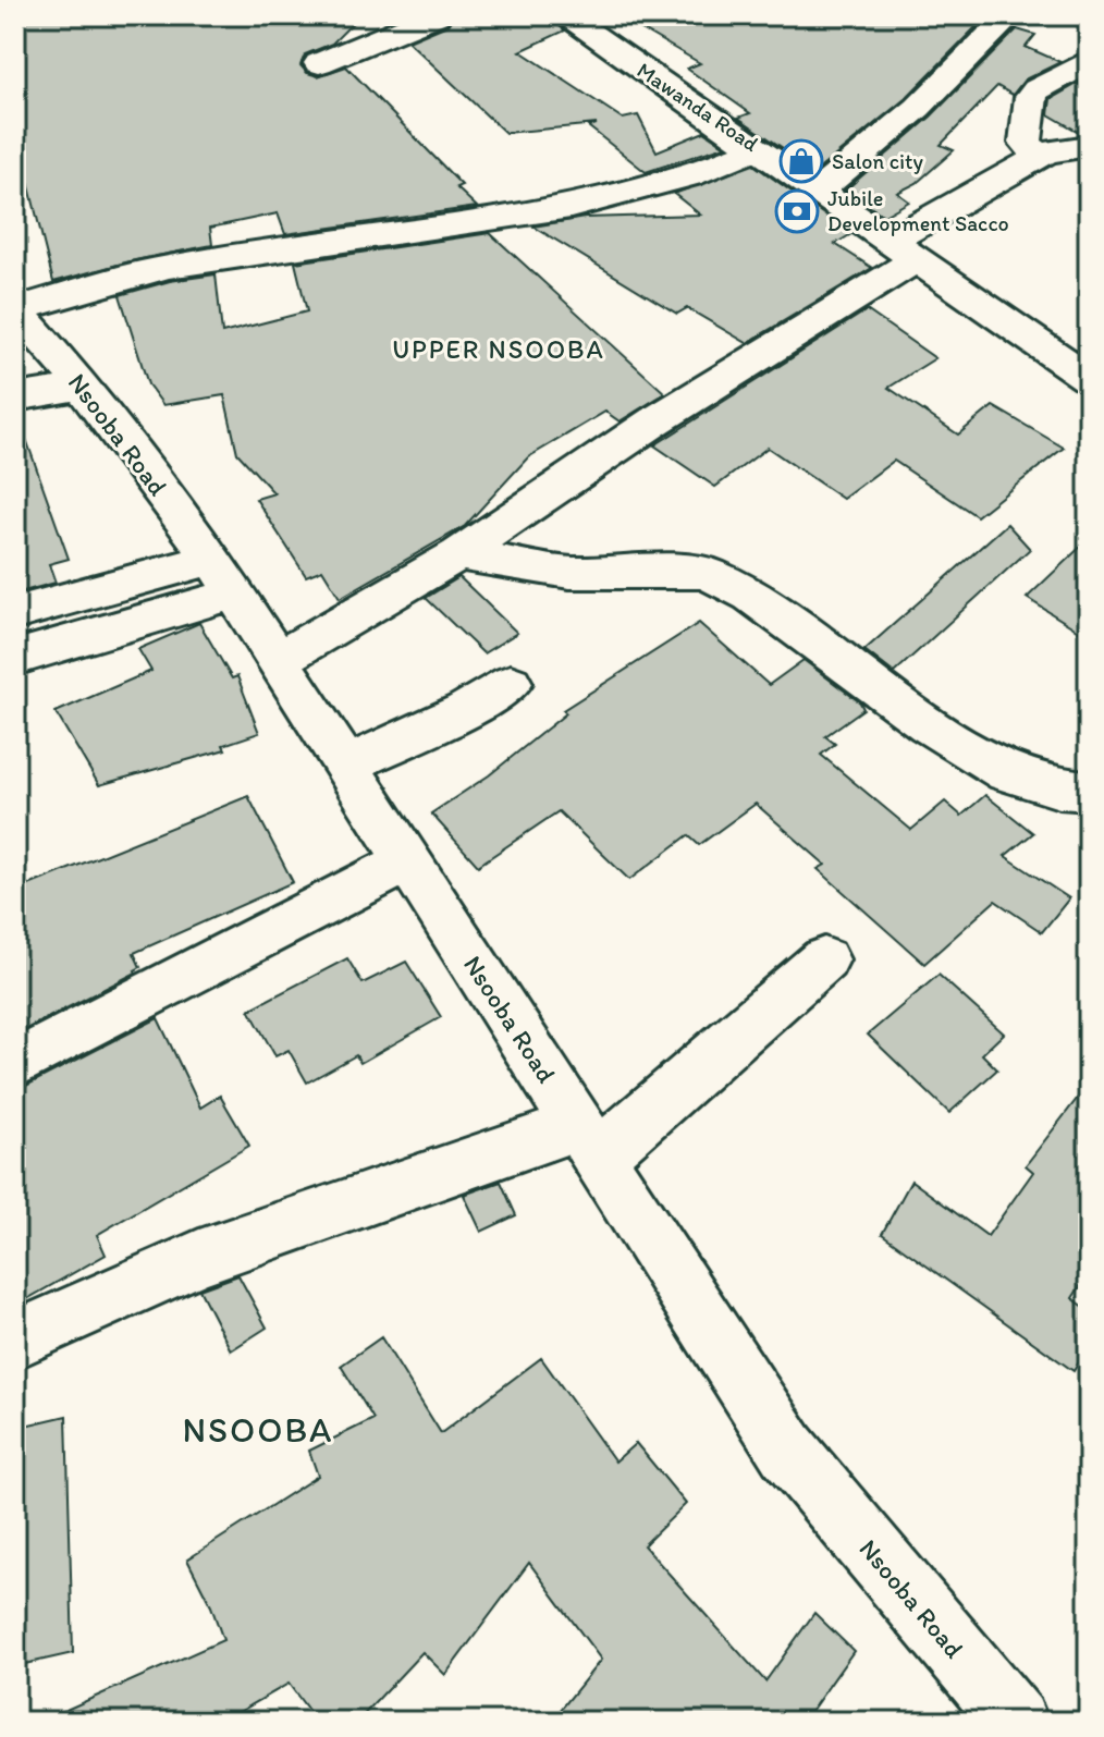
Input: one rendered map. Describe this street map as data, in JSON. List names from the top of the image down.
{
  "streets": {
    "street": ["Mawanda Road", "Nsooba Road"]
  },
  "districts": ["UPPER NSOOBA", "NSOOBA"],
  "places": {
    "shop": ["Salon city"],
    "bank": ["Jubile Development Sacco"]
  }
}
